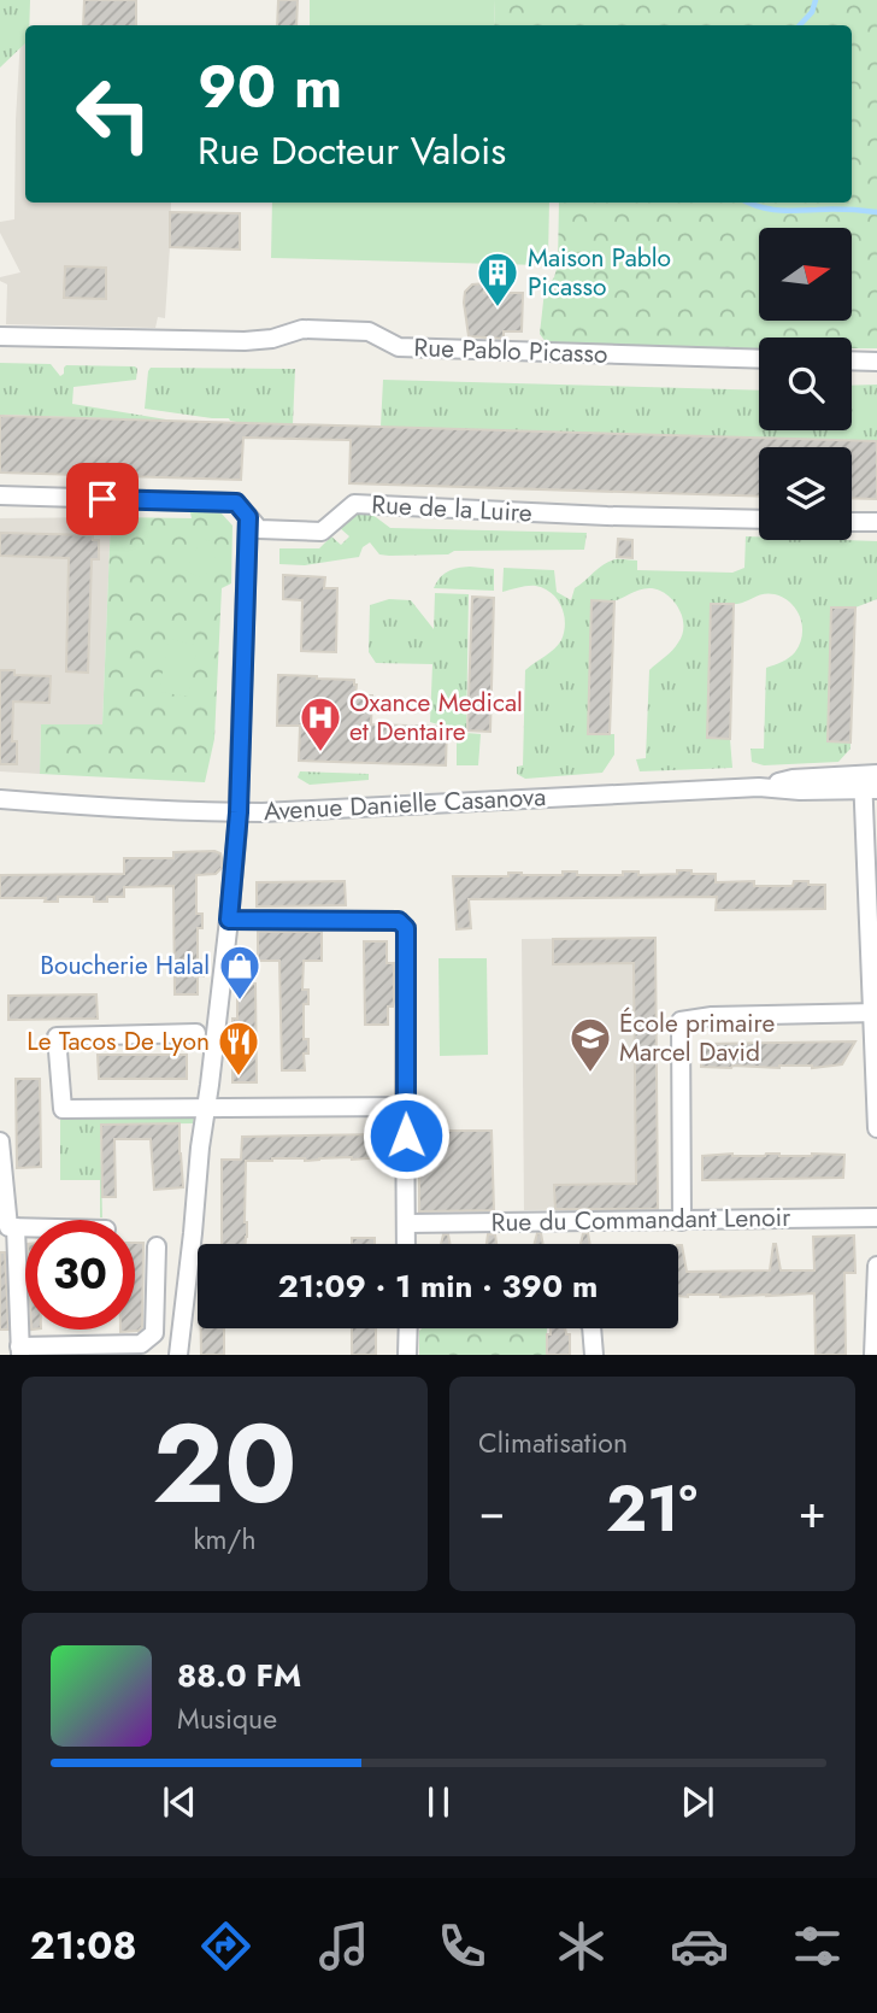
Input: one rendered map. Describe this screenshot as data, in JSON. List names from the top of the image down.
{
  "streets": {
    "street": [
      "Rue Pablo Picasso",
      "Rue de la Luire",
      "Avenue Danielle Casanova",
      "Rue du Commandant Lenoir"
    ]
  },
  "places": {
    "building": ["Maison Pablo Picasso"],
    "hospital": ["Oxance Medical et Dentaire"],
    "shop": ["Boucherie Halal"],
    "school or university": ["École primaire Marcel David"],
    "restaurant": ["Le Tacos De Lyon"]
  },
  "north": "right",
  "page": {
    "turn": ["90 m", "Rue Docteur Valois"],
    "limit": "30",
    "trip": "21:09 · 1 min · 390 m",
    "tile": [
      ["20", "km/h"],
      "Climatisation"
    ],
    "heat": ["−", "21°", "+"],
    "song": ["88.0 FM", "Musique"],
    "tabs": "21:08"
  }
}
